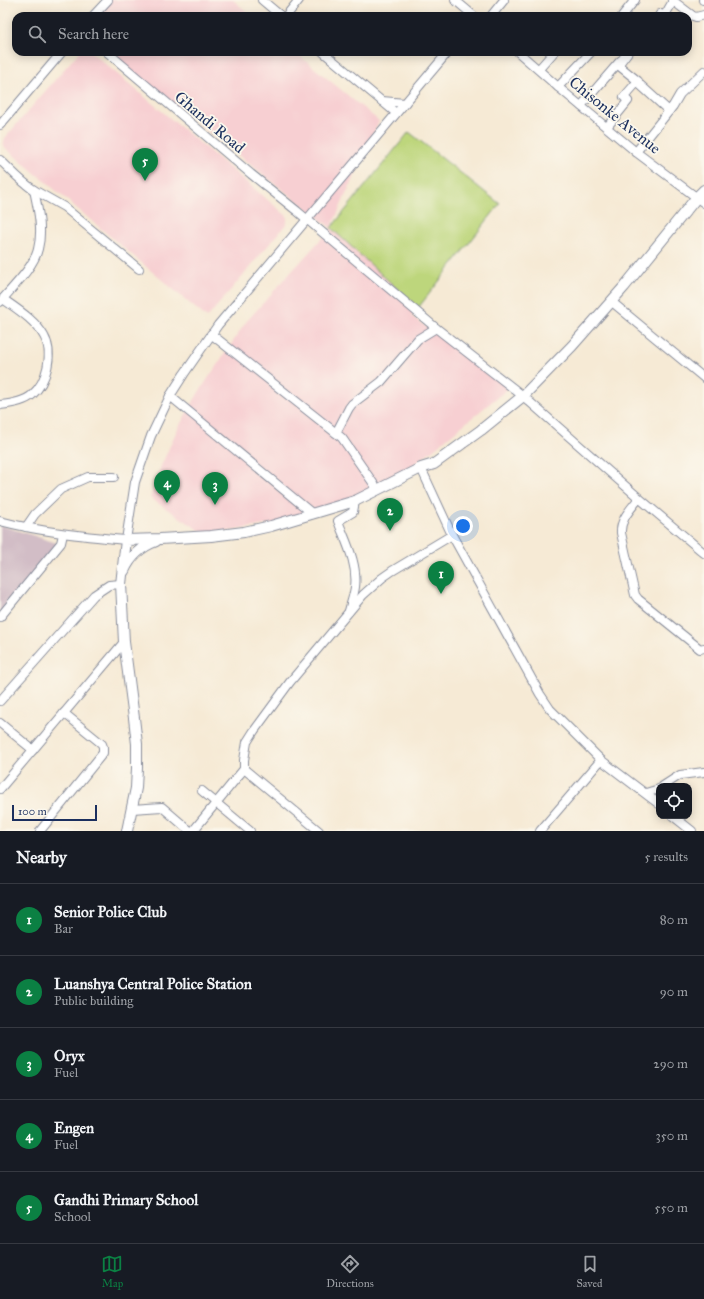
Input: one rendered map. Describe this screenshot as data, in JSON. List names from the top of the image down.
{
  "streets": {
    "street": ["Chisonke Avenue", "Ghandi Road"]
  },
  "scale_bar": "100 m",
  "page": {
    "search": "Search here",
    "pins": [
      "5",
      "4",
      "3",
      "2",
      "1"
    ],
    "scale": "100 m",
    "heading": ["Nearby", "5 results"],
    "list": [
      {
        "mark": "1",
        "name": "Senior Police Club",
        "note": "Bar",
        "value": "80 m"
      },
      {
        "mark": "2",
        "name": "Luanshya Central Police Station",
        "note": "Public building",
        "value": "90 m"
      },
      {
        "mark": "3",
        "name": "Oryx",
        "note": "Fuel",
        "value": "290 m"
      },
      {
        "mark": "4",
        "name": "Engen",
        "note": "Fuel",
        "value": "350 m"
      },
      {
        "mark": "5",
        "name": "Gandhi Primary School",
        "note": "School",
        "value": "550 m"
      }
    ],
    "nav": ["Map", "Directions", "Saved"]
  }
}
